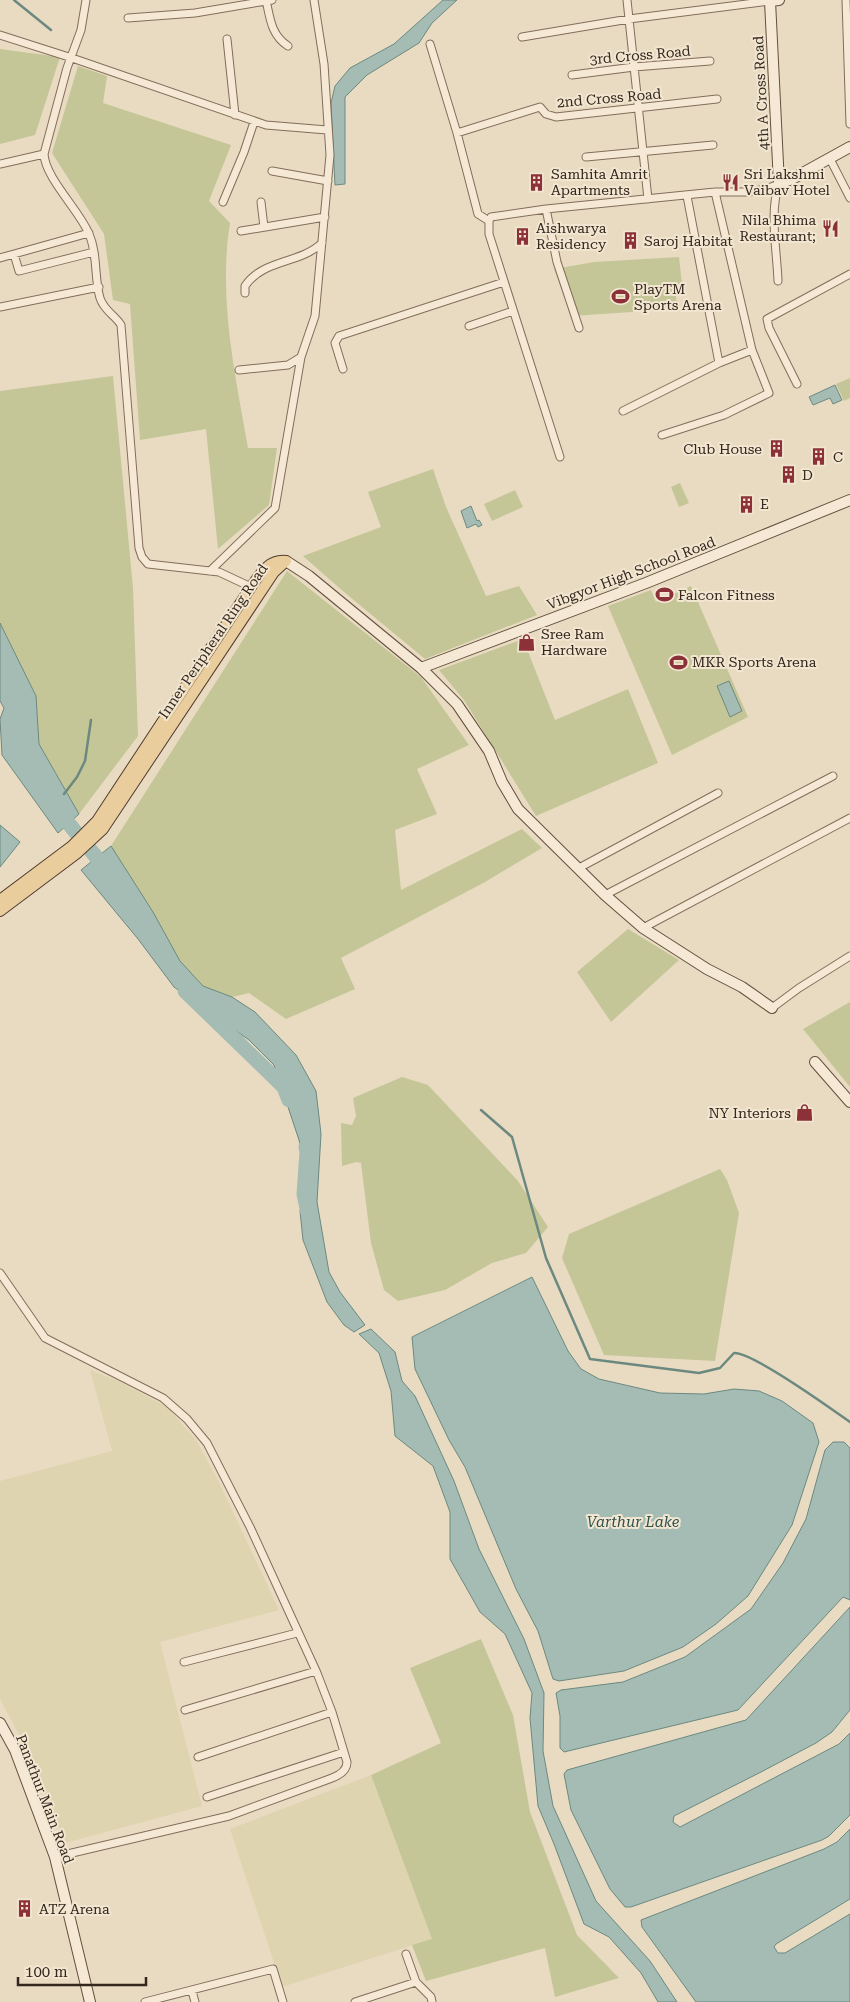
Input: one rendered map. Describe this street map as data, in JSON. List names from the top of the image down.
{
  "streets": {
    "main road": ["Inner Peripheral Ring Road"],
    "street": [
      "3rd Cross Road",
      "4th A Cross Road",
      "2nd Cross Road",
      "Vibgyor High School Road",
      "Panathur Main Road"
    ]
  },
  "water": ["Varthur Lake"],
  "places": {
    "building": [
      "Samhita Amrit Apartments",
      "Aishwarya Residency",
      "Saroj Habitat",
      "Club House",
      "C",
      "D",
      "E",
      "ATZ Arena"
    ],
    "restaurant": ["Sri Lakshmi Vaibav Hotel", "Nila Bhima Restaurant;"],
    "sports": ["PlayTM Sports Arena", "Falcon Fitness", "MKR Sports Arena"],
    "shop": ["Sree Ram Hardware", "NY Interiors"]
  },
  "scale_bar": "100 m"
}
